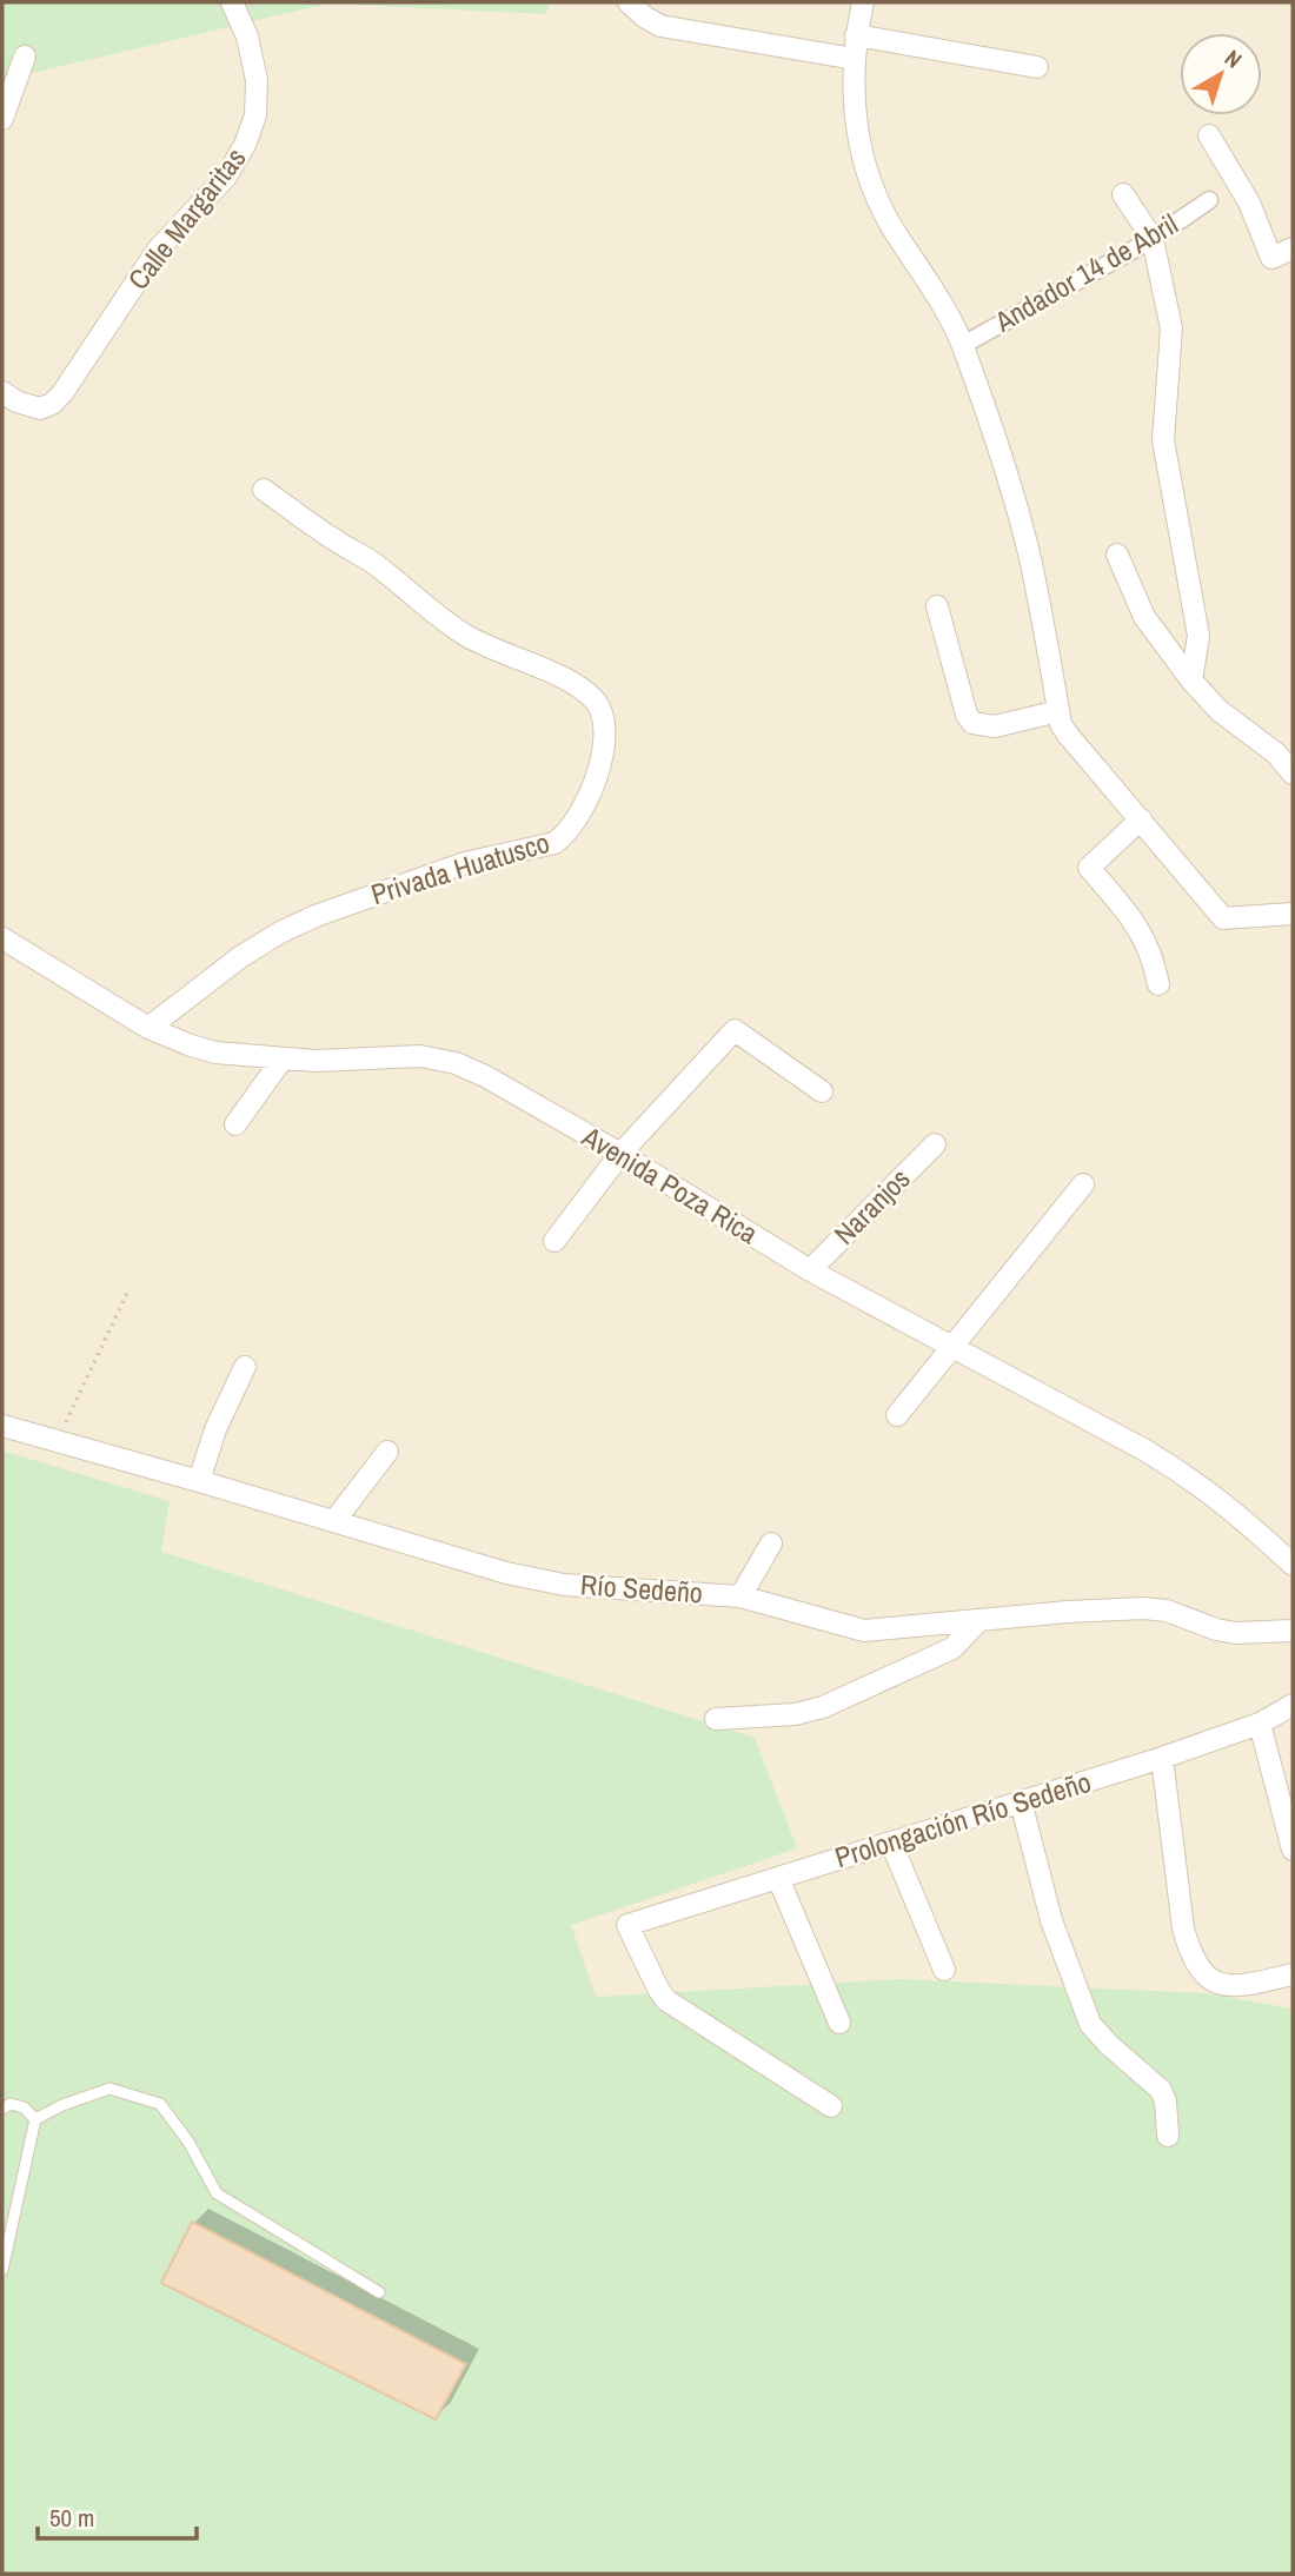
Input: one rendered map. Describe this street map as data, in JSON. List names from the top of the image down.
{
  "streets": {
    "street": [
      "Calle Margaritas",
      "Andador 14 de Abril",
      "Privada Huatusco",
      "Avenida Poza Rica",
      "Naranjos",
      "Río Sedeño",
      "Prolongación Río Sedeño"
    ]
  },
  "crossings": [
    ["Privada Huatusco", "Avenida Poza Rica"],
    ["Avenida Poza Rica", "Naranjos"]
  ],
  "scale_bar": "50 m",
  "north": "top right"
}
